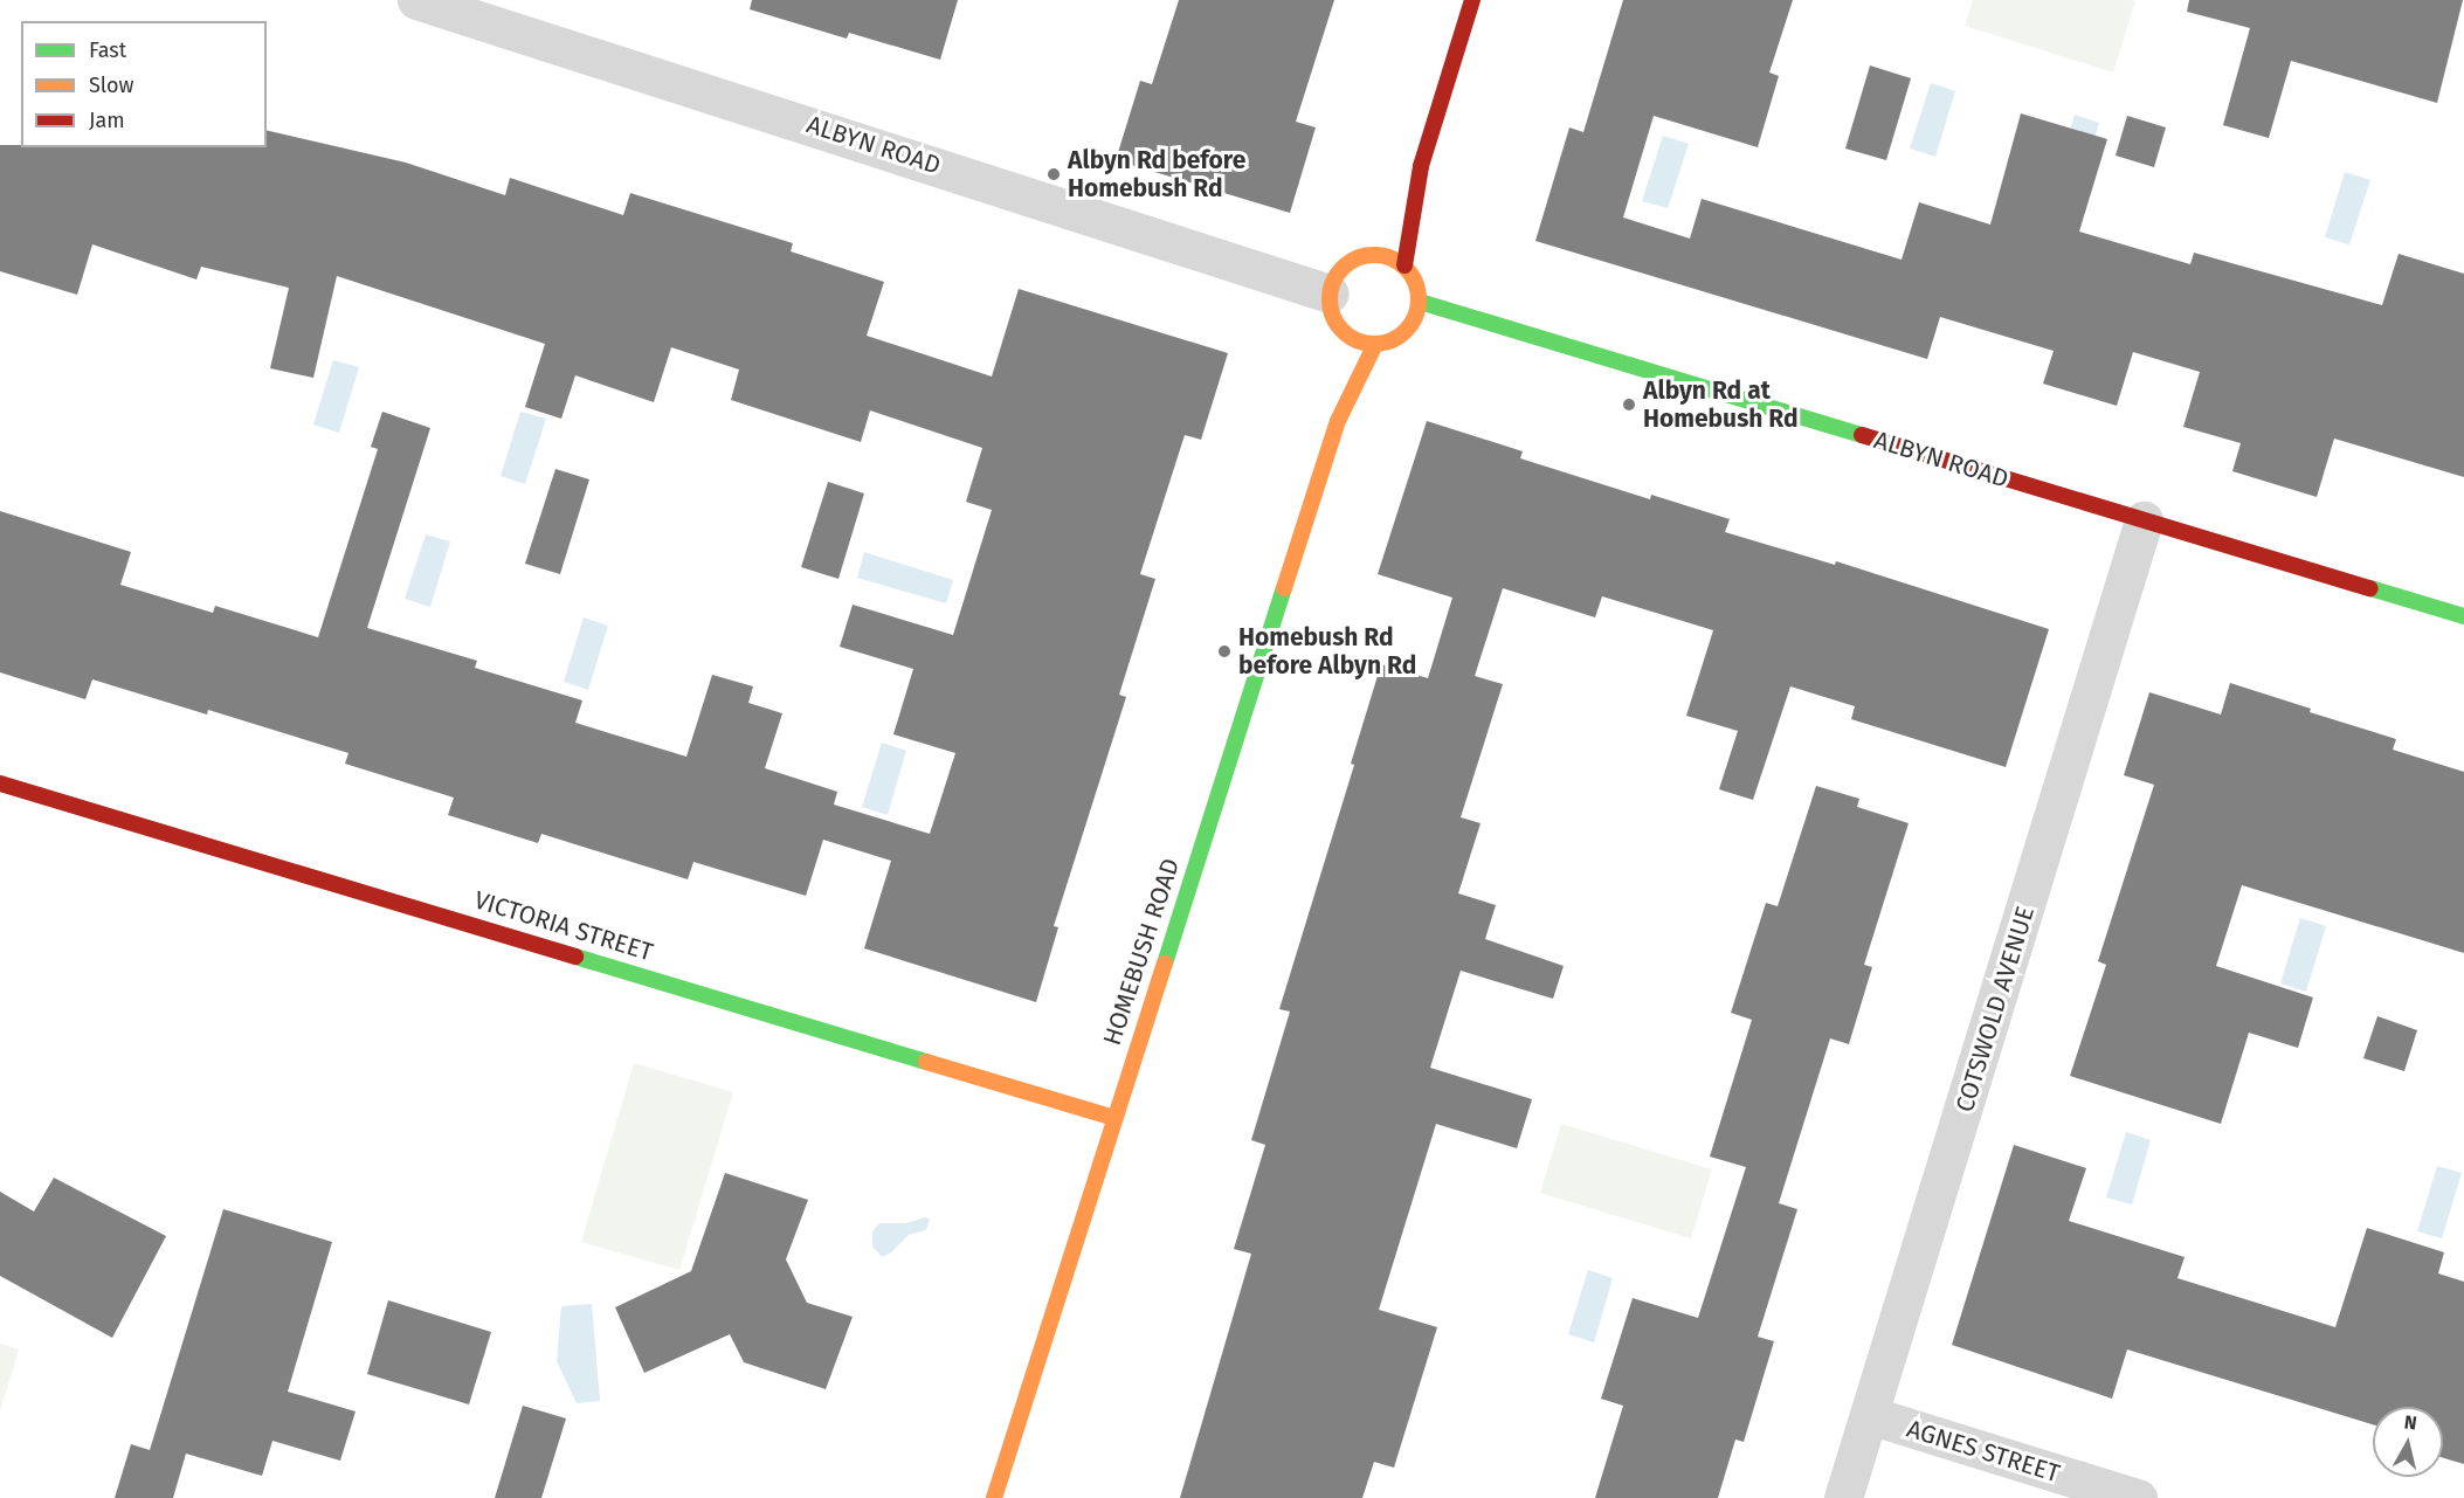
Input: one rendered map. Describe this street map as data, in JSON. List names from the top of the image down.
{
  "streets": {
    "street": [
      "ALBYN ROAD",
      "VICTORIA STREET",
      "HOMEBUSH ROAD",
      "COTSWOLD AVENUE",
      "AGNES STREET"
    ]
  },
  "crossings": [
    ["ALBYN ROAD", "HOMEBUSH ROAD"],
    ["ALBYN ROAD", "COTSWOLD AVENUE"],
    ["VICTORIA STREET", "HOMEBUSH ROAD"],
    ["COTSWOLD AVENUE", "AGNES STREET"]
  ],
  "places": ["Albyn Rd before Homebush Rd", "Albyn Rd at Homebush Rd", "Homebush Rd before Albyn Rd"],
  "legend": ["Fast", "Slow", "Jam"],
  "north": "top"
}
